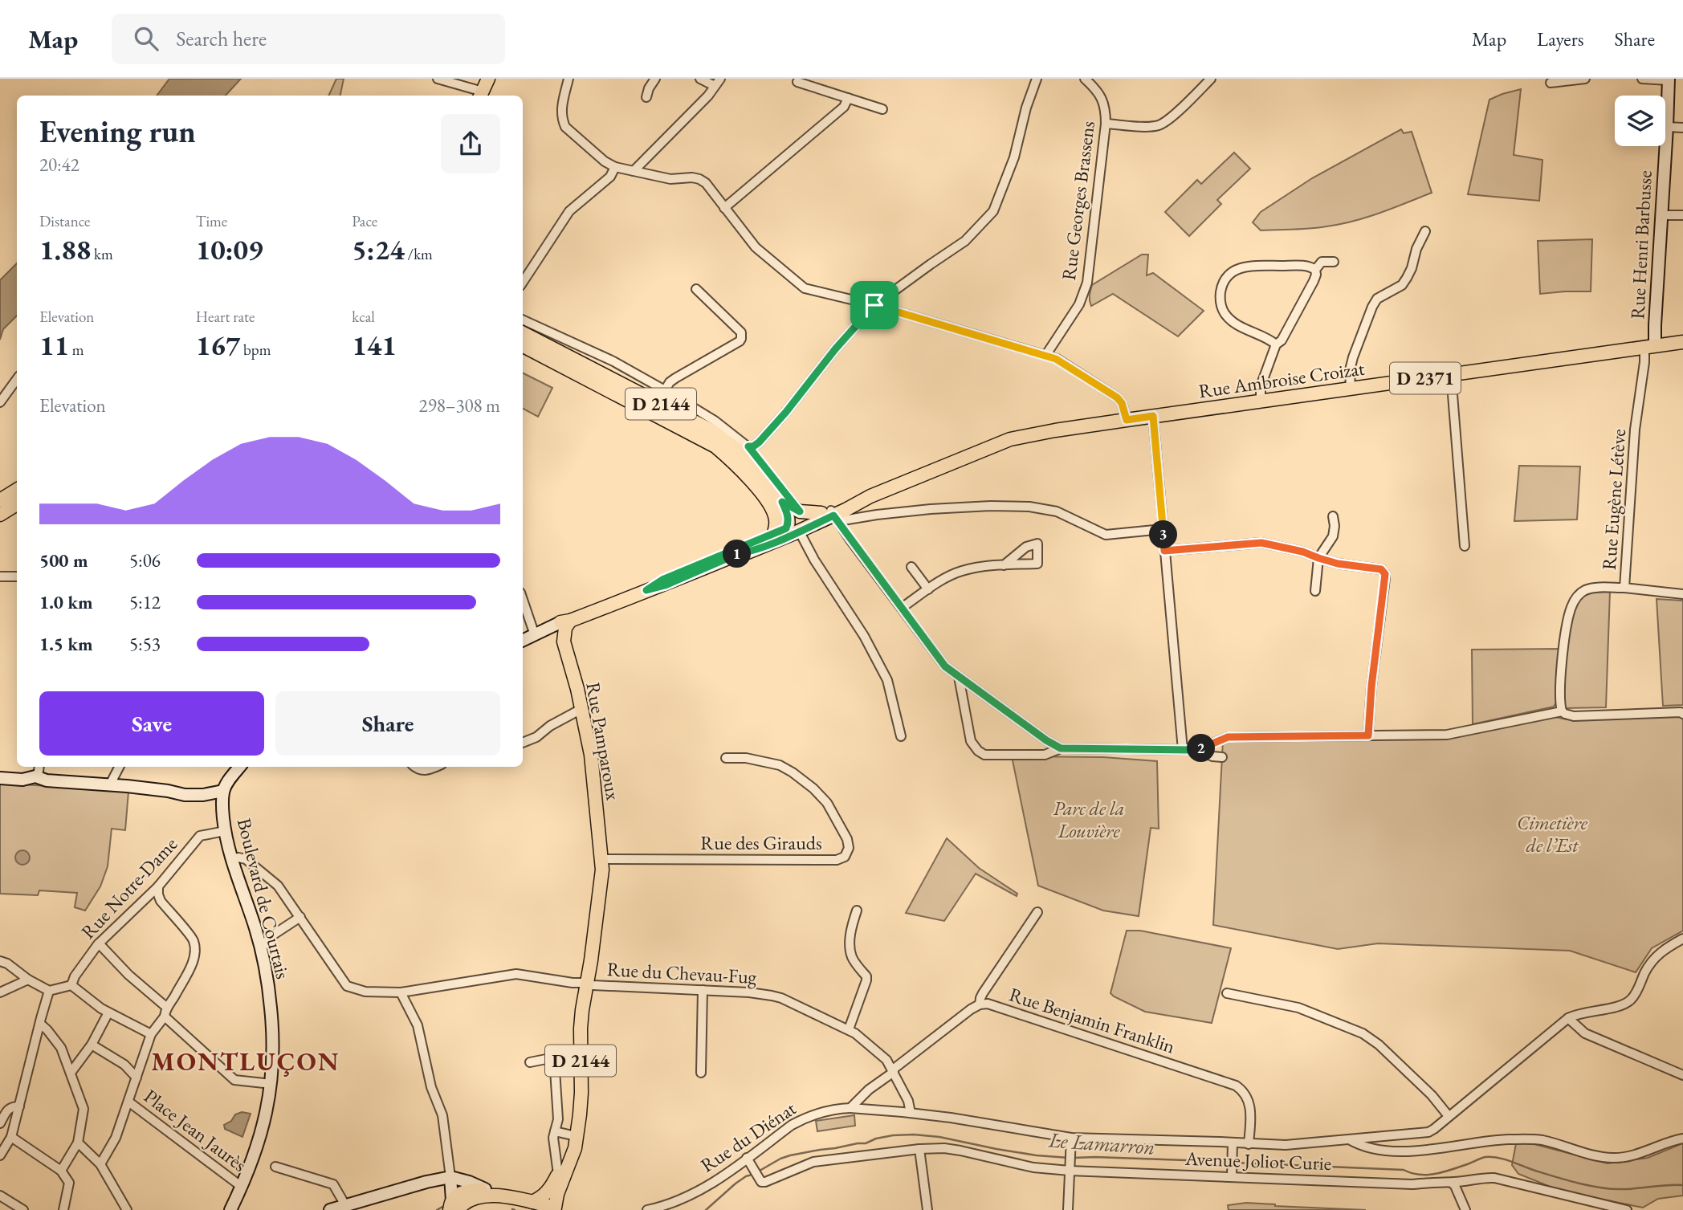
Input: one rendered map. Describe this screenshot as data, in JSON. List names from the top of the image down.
{
  "streets": {
    "main road": [
      "Rue Henri Barbusse",
      "D 2371",
      "Rue Ambroise Croizat",
      "D 2144",
      "Rue Pamparoux",
      "Boulevard de Courtais"
    ],
    "street": [
      "Rue Georges Brassens",
      "Rue Eugène Létève",
      "Rue des Girauds",
      "Rue Notre-Dame",
      "Rue du Chevau-Fug",
      "Rue Benjamin Franklin",
      "Place Jean Jaurès",
      "Rue du Diénat",
      "Avenue Joliot Curie"
    ]
  },
  "crossings": [
    ["Rue Henri Barbusse", "Rue Ambroise Croizat"],
    ["Rue Henri Barbusse", "Rue Eugène Létève"],
    ["D 2371", "Rue Ambroise Croizat"],
    ["D 2371", "D 2144"],
    ["Rue Ambroise Croizat", "Rue Eugène Létève"],
    ["D 2144", "Rue Pamparoux"],
    ["D 2144", "Rue des Girauds"],
    ["D 2144", "Rue du Chevau-Fug"],
    ["Rue Pamparoux", "Rue des Girauds"],
    ["Rue Notre-Dame", "Boulevard de Courtais"],
    ["Boulevard de Courtais", "Rue du Chevau-Fug"],
    ["Boulevard de Courtais", "Place Jean Jaurès"],
    ["Rue du Chevau-Fug", "Rue Benjamin Franklin"],
    ["Rue du Chevau-Fug", "Rue du Diénat"],
    ["Rue Benjamin Franklin", "Rue du Diénat"],
    ["Rue du Diénat", "Avenue Joliot Curie"]
  ],
  "districts": ["MONTLUÇON"],
  "water": ["Le Lamarron"],
  "parks": ["Parc de la Louvière", "Cimetière de l’Est"],
  "page": {
    "header": "Map",
    "search": "Search here",
    "nav": ["Map", "Layers", "Share"],
    "heading": ["Evening run", "20:42"],
    "stats": [
      ["Distance", "1.88 km"],
      ["Time", "10:09"],
      ["Pace", "5:24 /km"],
      ["Elevation", "11 m"],
      ["Heart rate", "167 bpm"],
      ["kcal", "141"]
    ],
    "chart": ["Elevation", "298–308 m"],
    "pins": ["3", "1", "2"],
    "list": [
      {
        "name": "500 m",
        "note": "5:06"
      },
      {
        "name": "1.0 km",
        "note": "5:12"
      },
      {
        "name": "1.5 km",
        "note": "5:53"
      }
    ],
    "buttons": ["Save", "Share"]
  }
}
